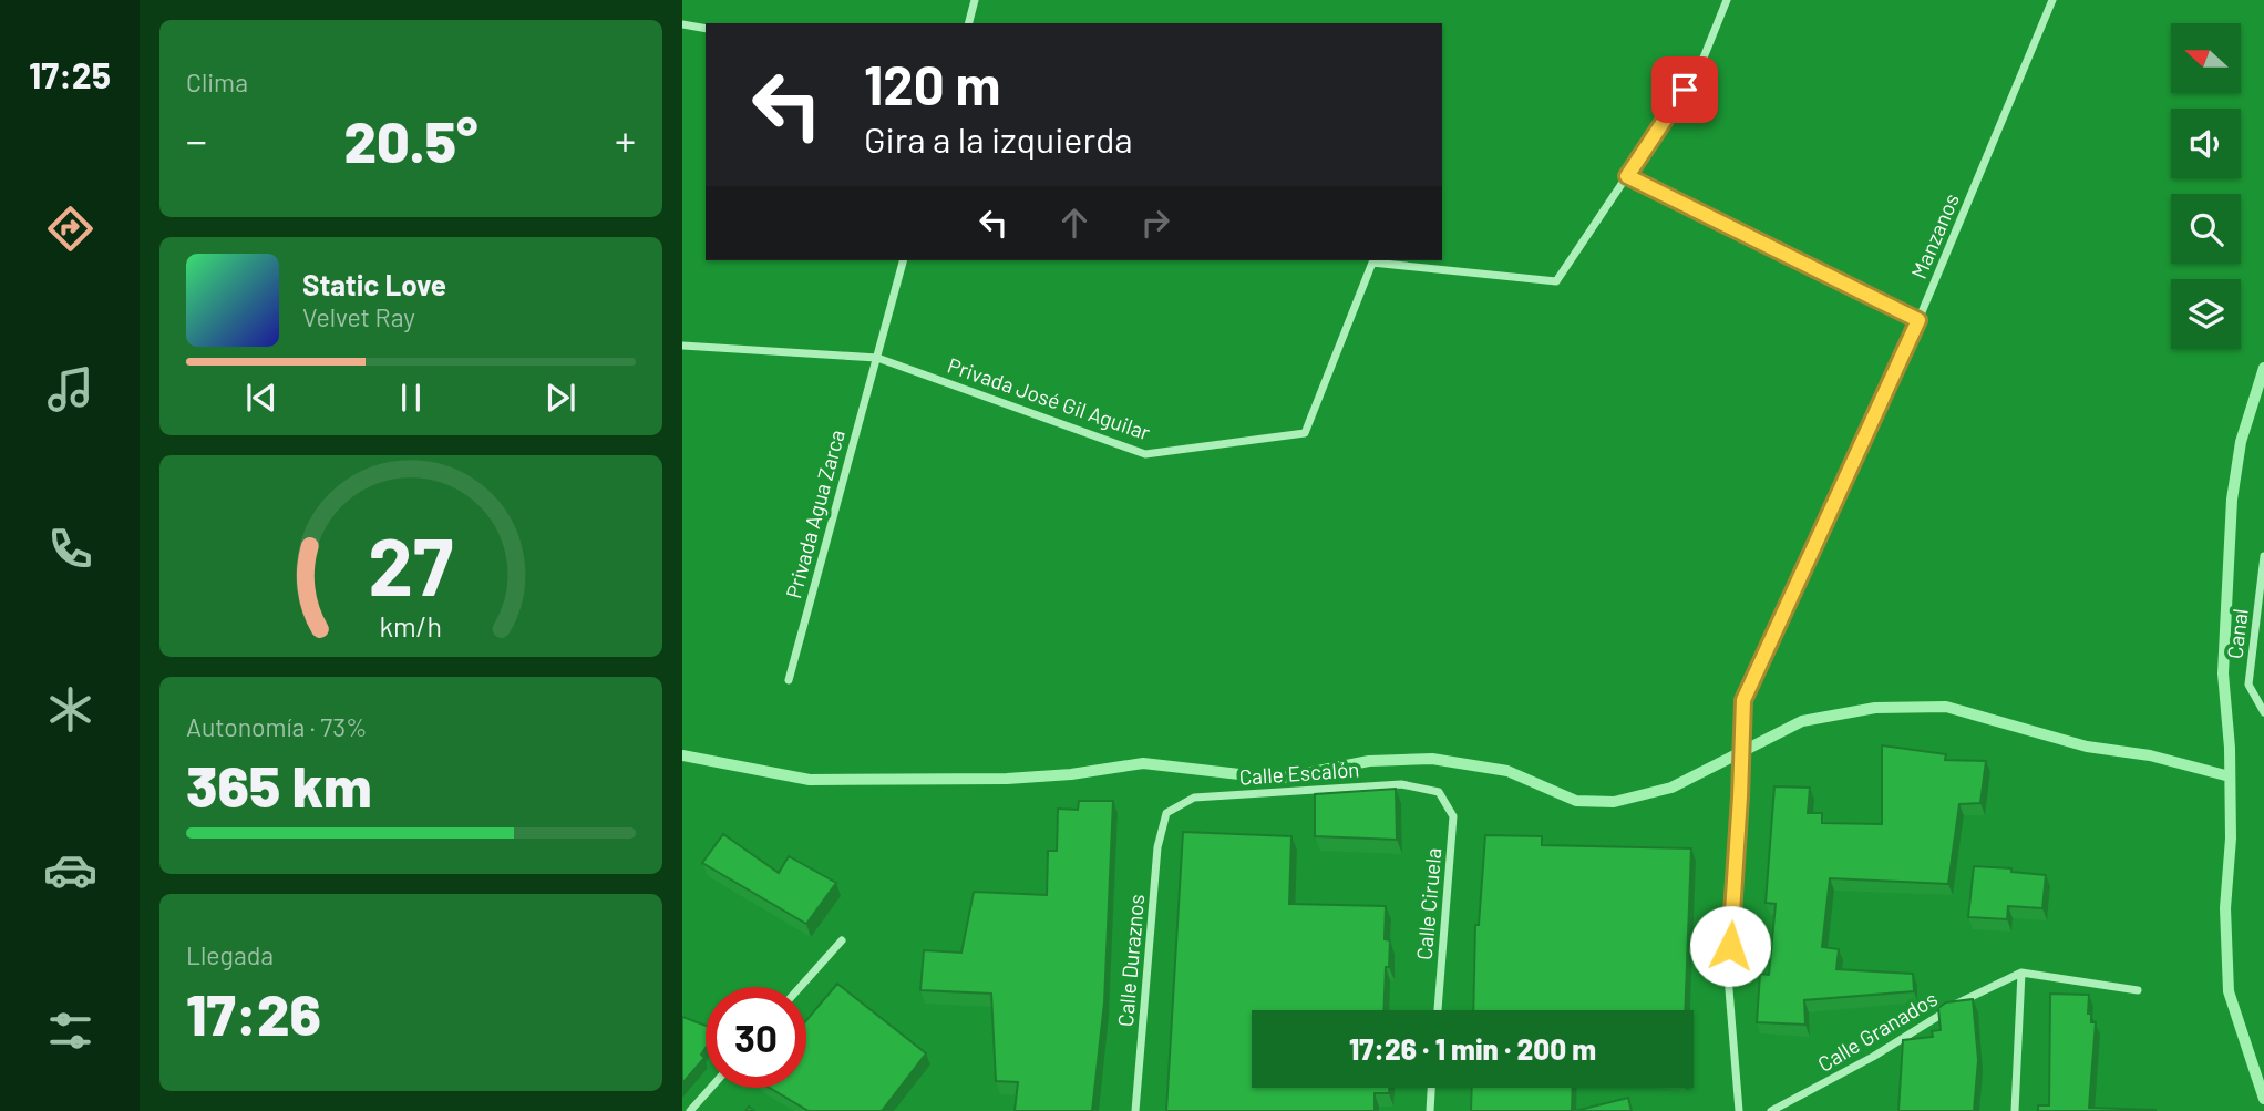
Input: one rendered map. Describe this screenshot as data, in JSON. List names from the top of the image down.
{
  "streets": {
    "street": [
      "Manzanos",
      "Privada José Gil Aguilar",
      "Privada Agua Zarca",
      "Canal",
      "Calle Escalón",
      "Calle Ciruela",
      "Calle Duraznos",
      "Calle Granados"
    ]
  },
  "crossings": [
    ["Privada José Gil Aguilar", "Privada Agua Zarca"],
    ["Calle Escalón", "Calle Ciruela"],
    ["Calle Escalón", "Calle Duraznos"]
  ],
  "north": "left",
  "page": {
    "tabs": "17:25",
    "tile": [
      "Clima",
      ["Autonomía · 73%", "365 km"],
      ["Llegada", "17:26"]
    ],
    "turn": ["120 m", "Gira a la izquierda"],
    "heat": ["−", "20.5°", "+"],
    "song": ["Static Love", "Velvet Ray"],
    "limit": "30",
    "trip": "17:26 · 1 min · 200 m",
    "gauge": ["27", "km/h"]
  }
}
